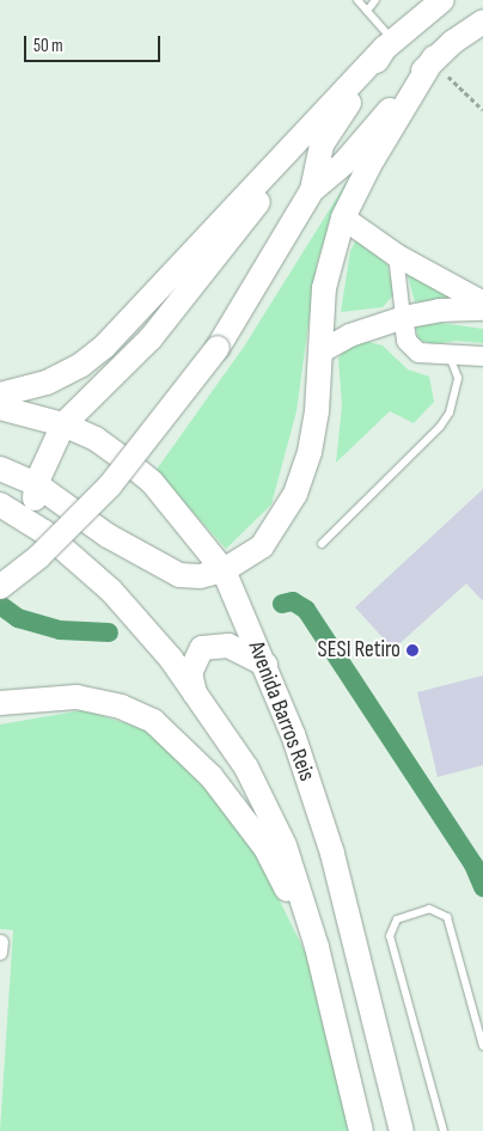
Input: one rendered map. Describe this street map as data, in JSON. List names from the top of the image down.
{
  "streets": {
    "main road": ["Avenida Barros Reis"]
  },
  "places": ["SESI Retiro"],
  "scale_bar": "50 m"
}
